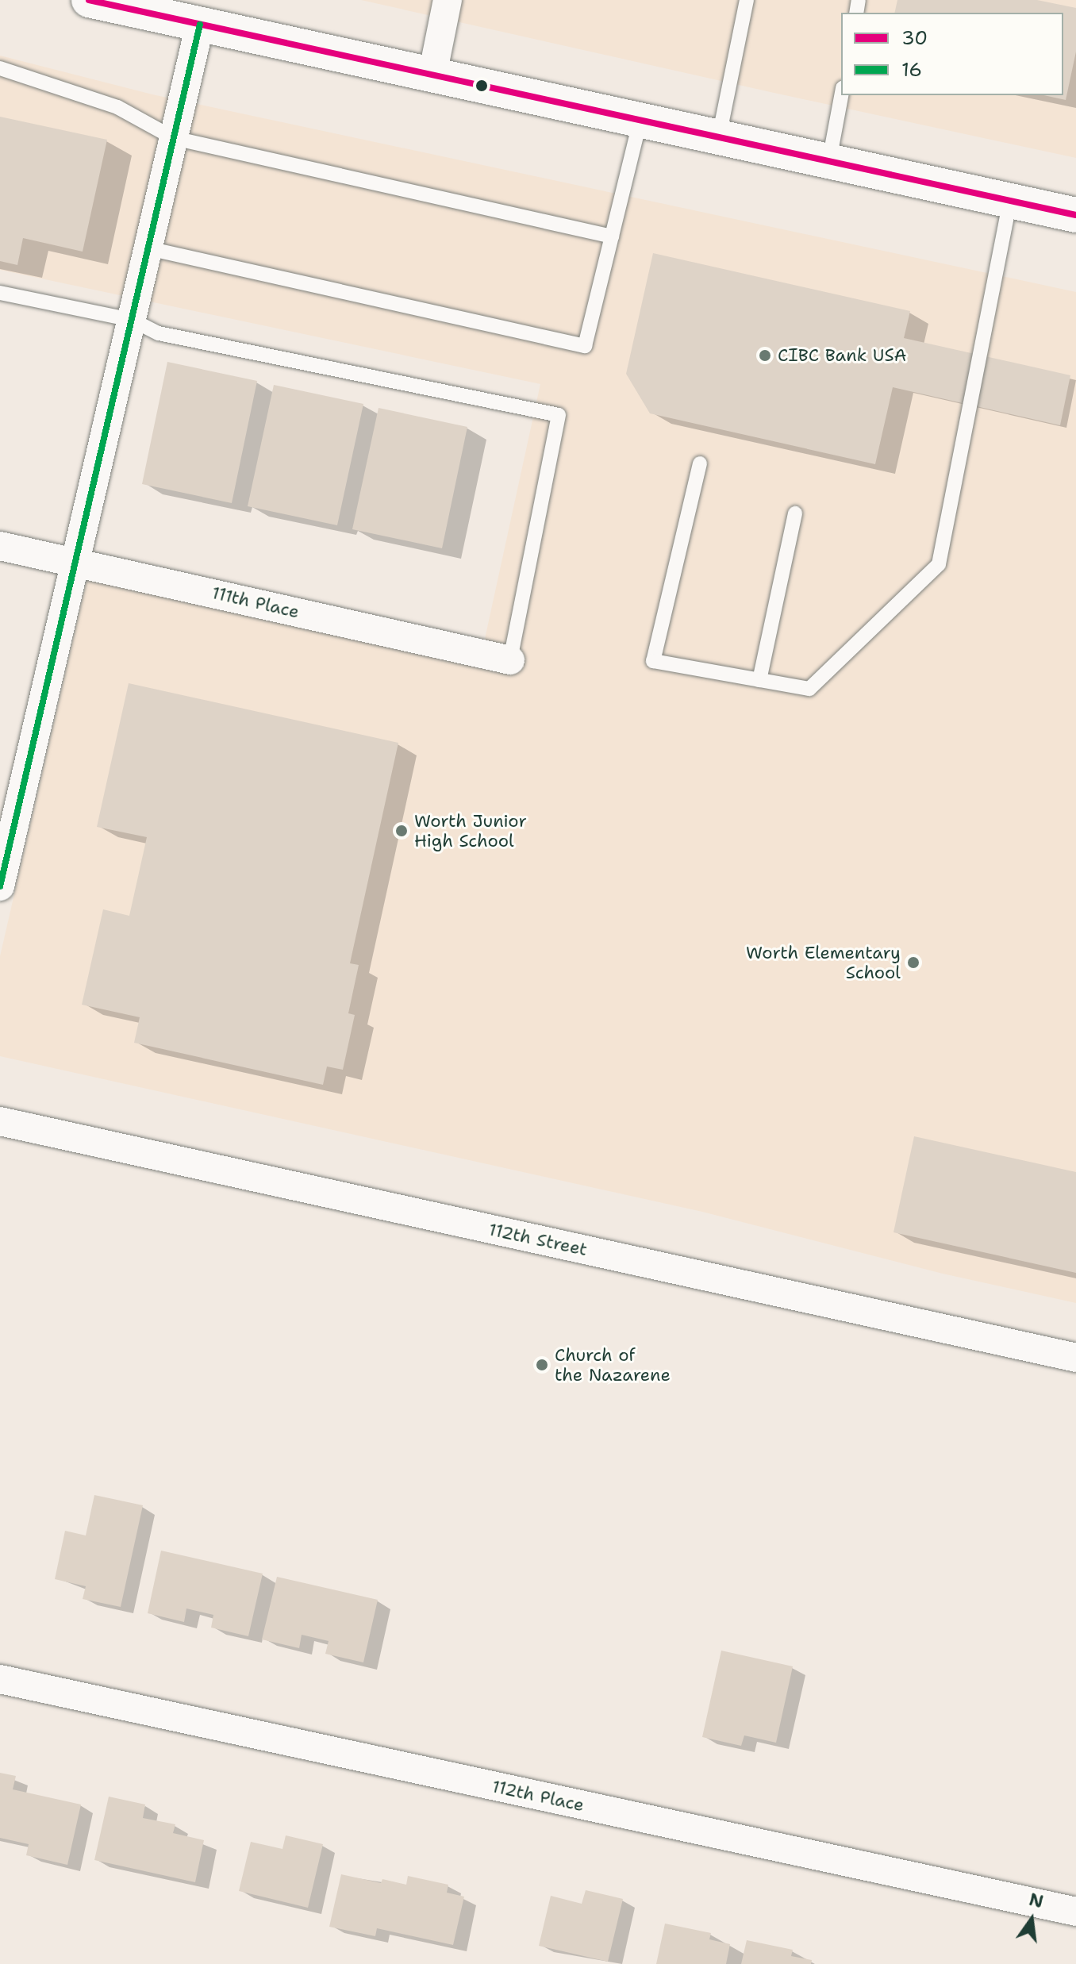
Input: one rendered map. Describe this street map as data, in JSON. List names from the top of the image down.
{
  "streets": {
    "street": ["111th Place", "112th Street", "112th Place"]
  },
  "places": [
    "CIBC Bank USA",
    "Worth Junior High School",
    "Worth Elementary School",
    "Church of the Nazarene"
  ],
  "lines": ["transit line 30", "transit line 16"],
  "legend": ["30", "16"],
  "north": "top"
}
